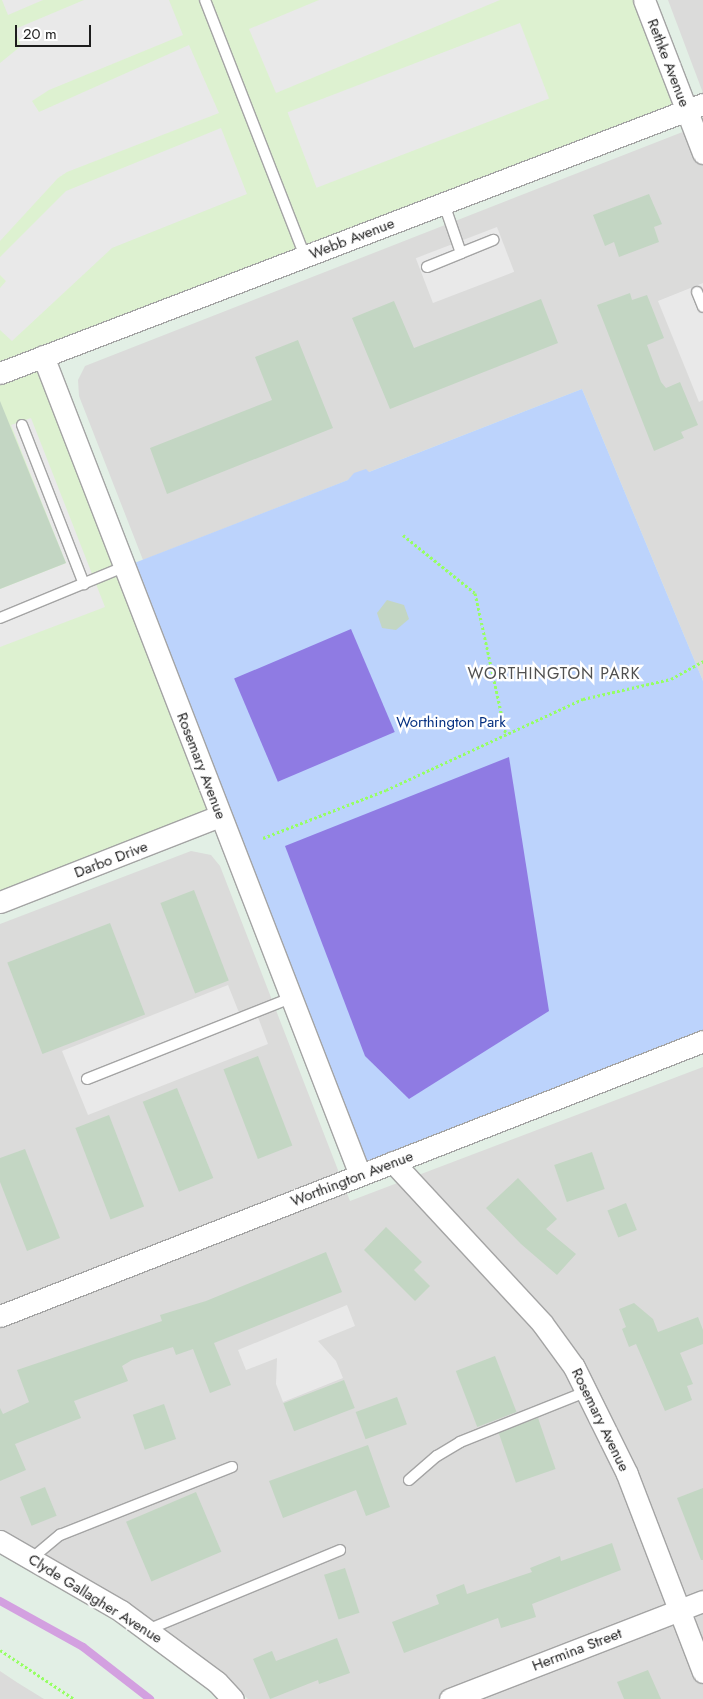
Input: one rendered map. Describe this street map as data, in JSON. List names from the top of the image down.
{
  "streets": {
    "street": [
      "Rethke Avenue",
      "Webb Avenue",
      "Rosemary Avenue",
      "Darbo Drive",
      "Worthington Avenue",
      "Clyde Gallagher Avenue",
      "Hermina Street"
    ]
  },
  "crossings": [
    ["Rethke Avenue", "Webb Avenue"],
    ["Webb Avenue", "Rosemary Avenue"],
    ["Rosemary Avenue", "Darbo Drive"],
    ["Rosemary Avenue", "Worthington Avenue"],
    ["Rosemary Avenue", "Hermina Street"]
  ],
  "districts": ["WORTHINGTON PARK"],
  "parks": ["Worthington Park"],
  "scale_bar": "20 m"
}
